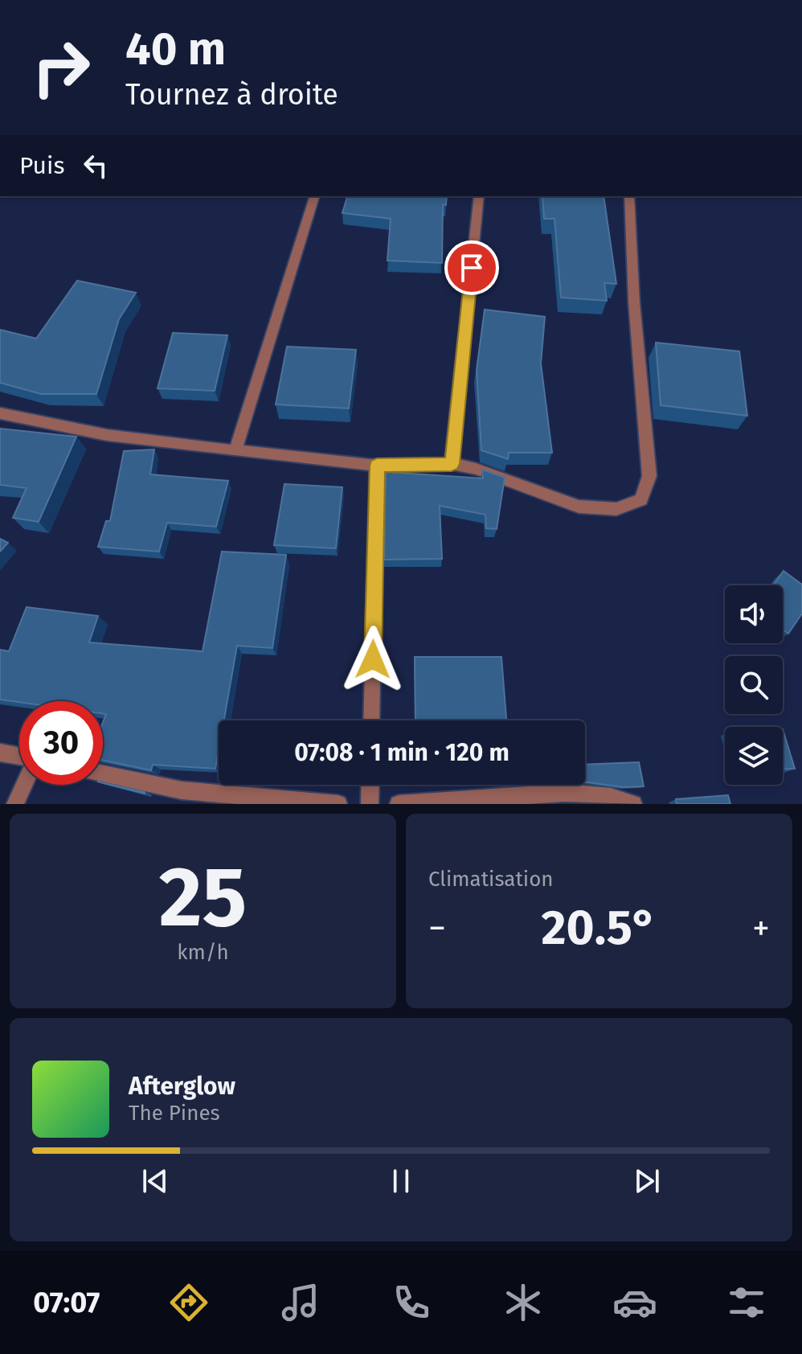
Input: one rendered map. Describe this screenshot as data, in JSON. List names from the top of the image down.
{
  "page": {
    "turn": ["40 m", "Tournez à droite"],
    "then": "Puis",
    "limit": "30",
    "trip": "07:08 · 1 min · 120 m",
    "tile": [
      ["25", "km/h"],
      "Climatisation"
    ],
    "heat": ["−", "20.5°", "+"],
    "song": ["Afterglow", "The Pines"],
    "tabs": "07:07"
  }
}
